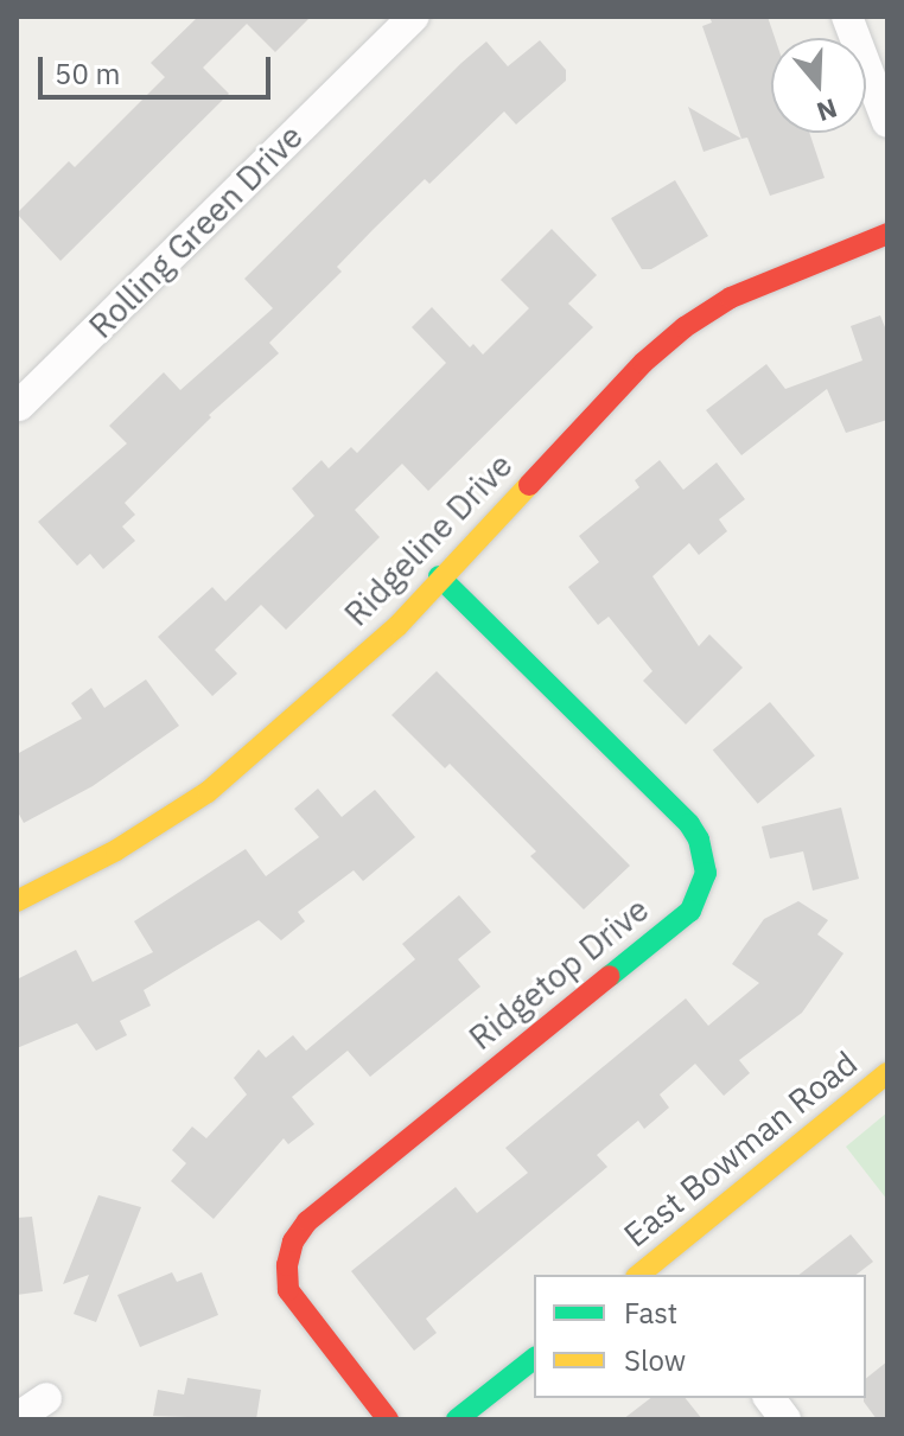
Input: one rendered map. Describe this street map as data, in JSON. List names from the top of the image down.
{
  "streets": {
    "street": [
      "Rolling Green Drive",
      "Ridgeline Drive",
      "Ridgetop Drive",
      "East Bowman Road"
    ]
  },
  "crossings": [
    ["Ridgeline Drive", "Ridgetop Drive"]
  ],
  "legend": ["Fast", "Slow"],
  "scale_bar": "50 m",
  "north": "bottom"
}
